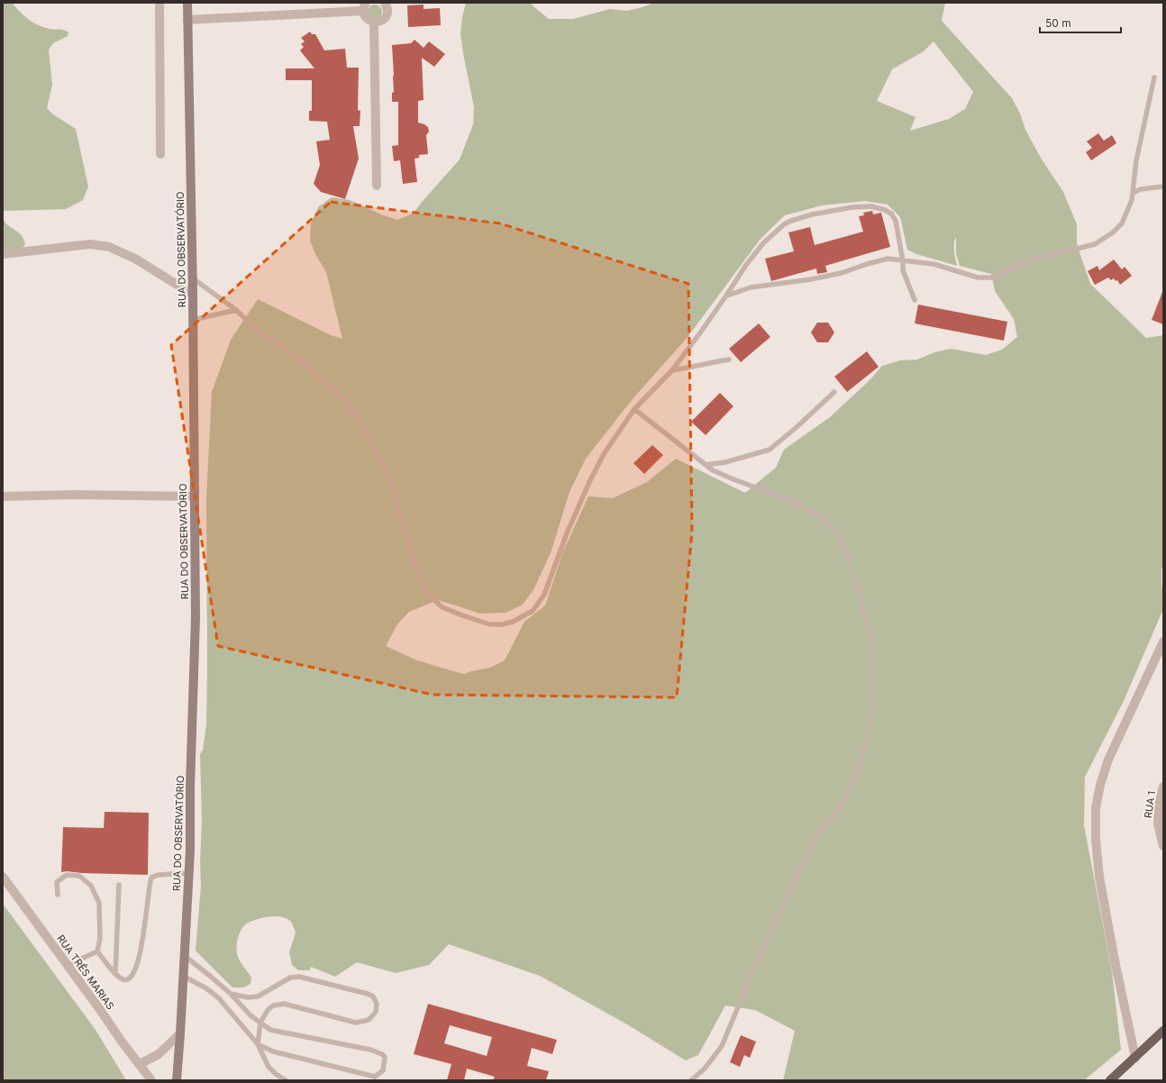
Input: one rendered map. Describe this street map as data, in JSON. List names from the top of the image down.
{
  "streets": {
    "street": ["RUA DO OBSERVATÓRIO", "RUA 1", "RUA TRÊS MARIAS"]
  },
  "scale_bar": "50 m"
}
